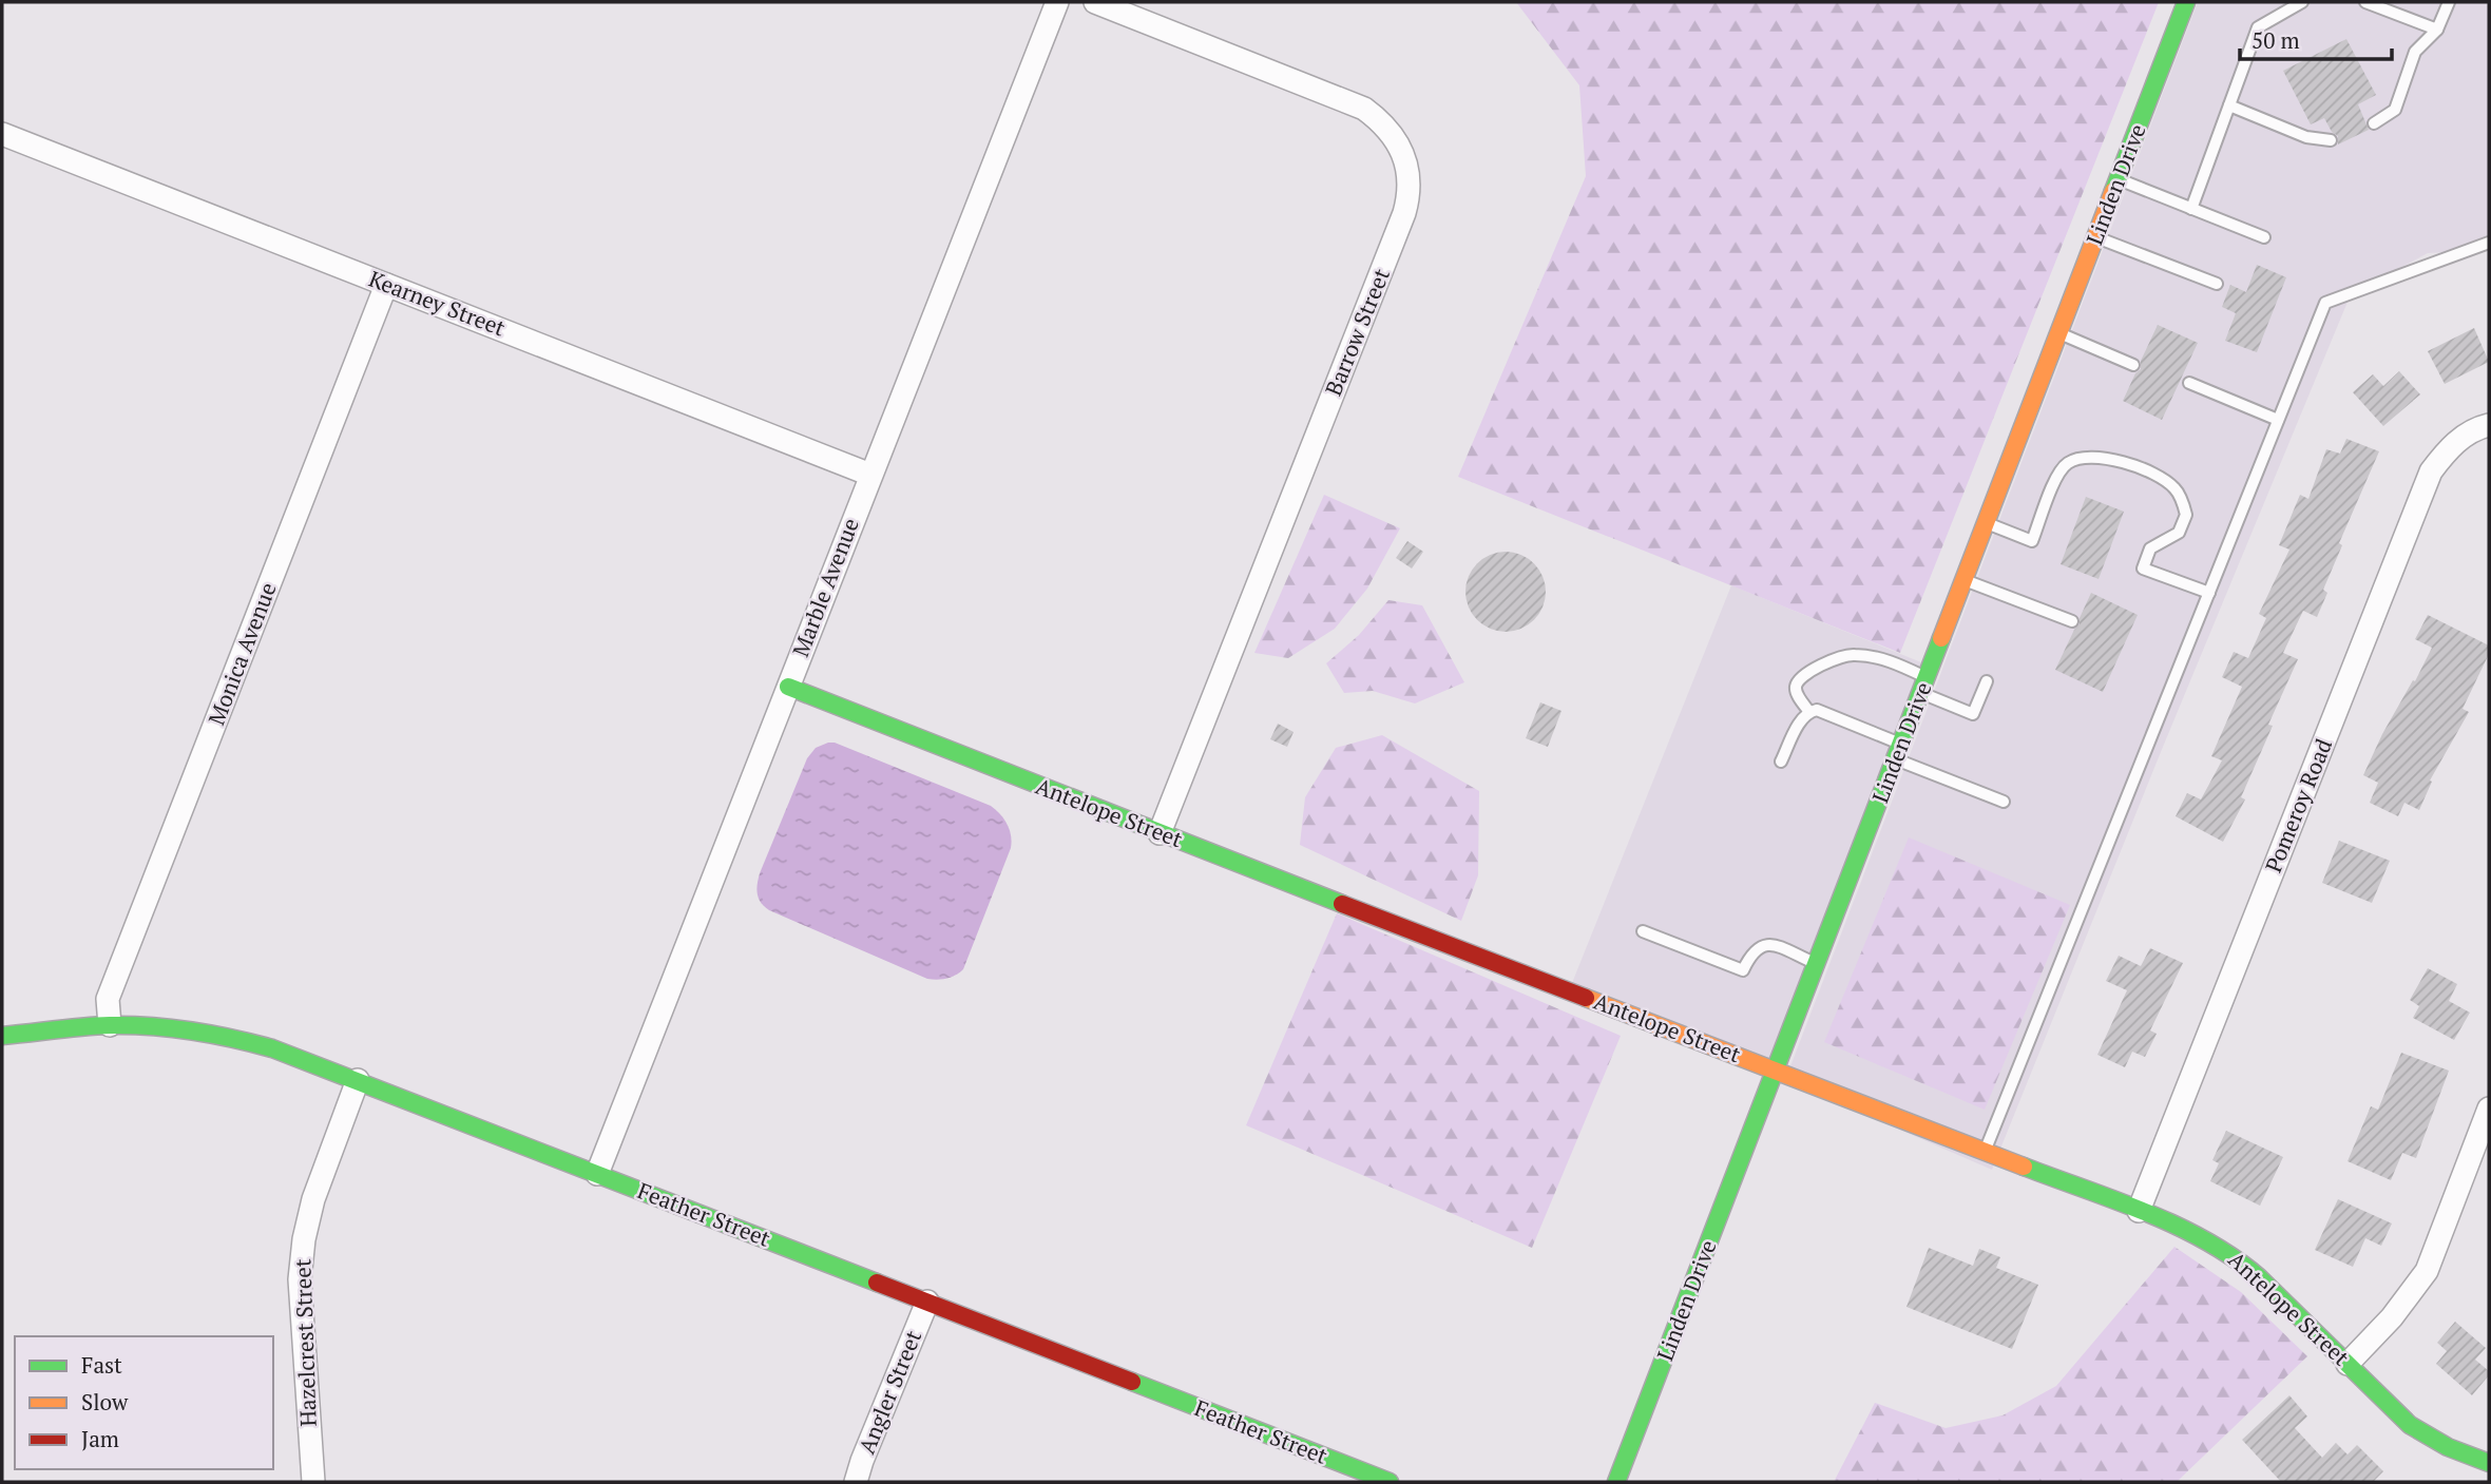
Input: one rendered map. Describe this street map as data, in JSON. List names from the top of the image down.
{
  "streets": {
    "street": [
      "Linden Drive",
      "Kearney Street",
      "Barrow Street",
      "Marble Avenue",
      "Monica Avenue",
      "Pomeroy Road",
      "Antelope Street",
      "Feather Street",
      "Hazelcrest Street",
      "Angler Street"
    ]
  },
  "crossings": [
    ["Linden Drive", "Antelope Street"],
    ["Kearney Street", "Marble Avenue"],
    ["Kearney Street", "Monica Avenue"],
    ["Barrow Street", "Antelope Street"],
    ["Marble Avenue", "Antelope Street"],
    ["Marble Avenue", "Feather Street"],
    ["Monica Avenue", "Feather Street"],
    ["Pomeroy Road", "Antelope Street"],
    ["Feather Street", "Hazelcrest Street"],
    ["Feather Street", "Angler Street"]
  ],
  "legend": ["Fast", "Slow", "Jam"],
  "scale_bar": "50 m"
}
